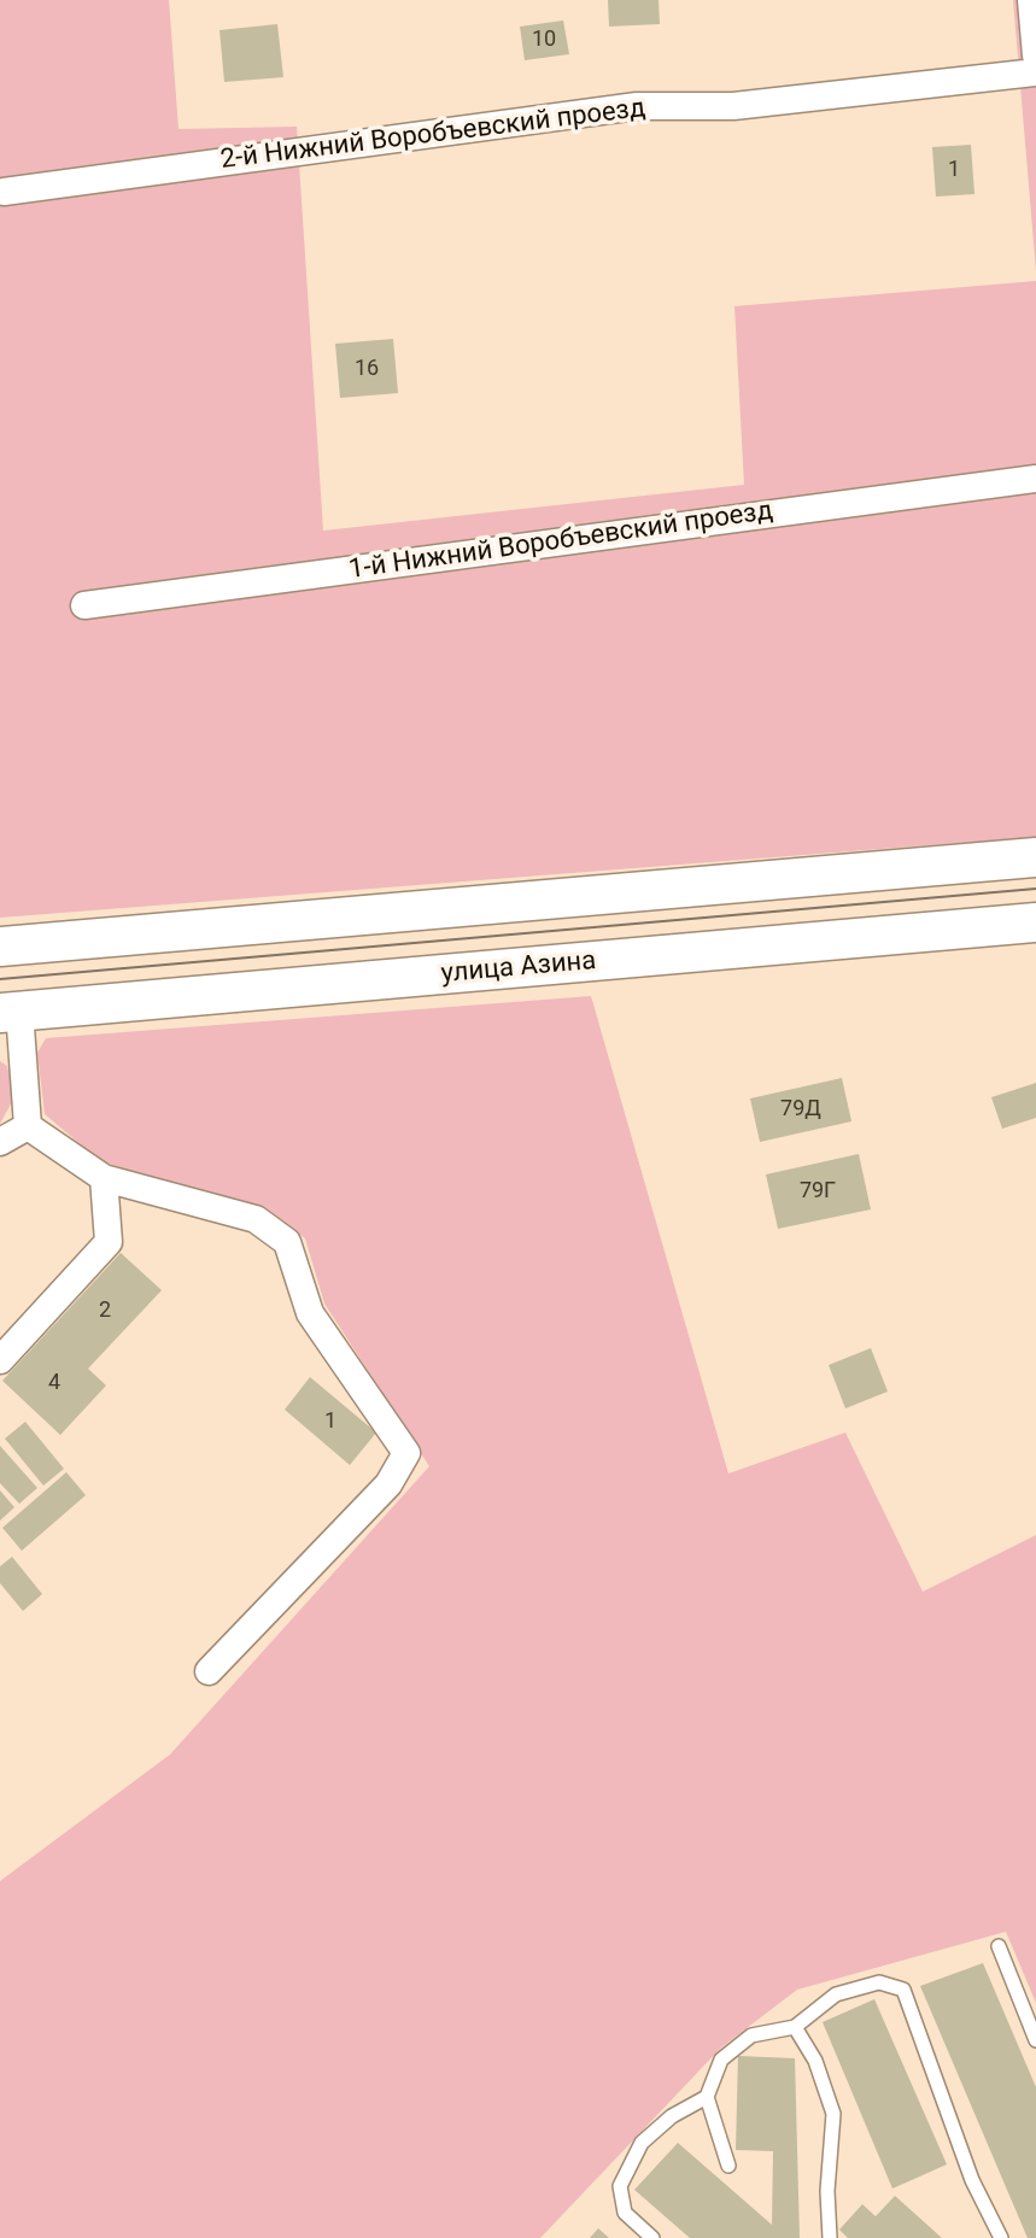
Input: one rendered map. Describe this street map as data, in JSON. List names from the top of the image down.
{
  "streets": {
    "street": ["2-й Нижний Воробъевский проезд", "1-й Нижний Воробъевский проезд", "улица Азина"]
  },
  "house_numbers": [
    "10",
    "1",
    "16",
    "79Д",
    "79Г",
    "2",
    "4",
    "1"
  ]
}
